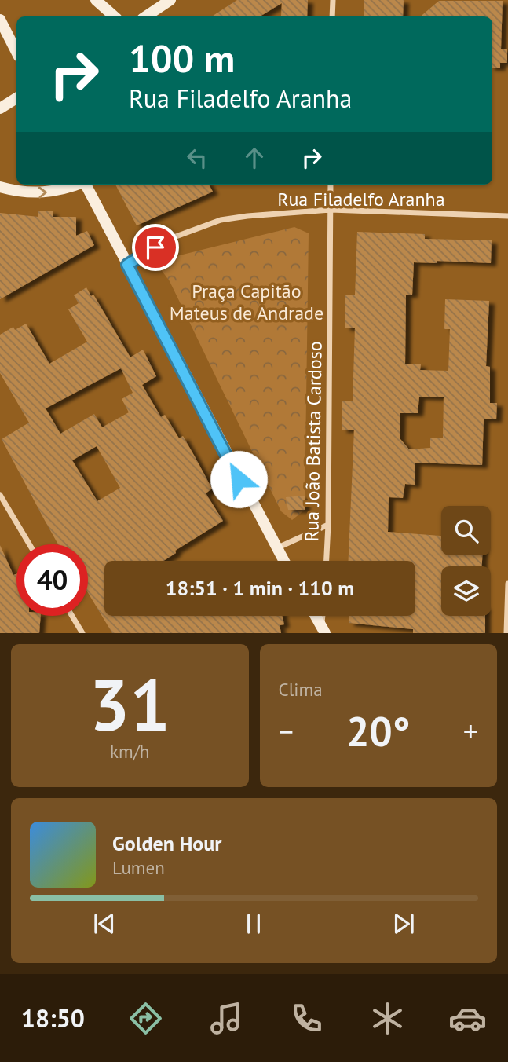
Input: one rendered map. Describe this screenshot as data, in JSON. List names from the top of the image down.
{
  "streets": {
    "street": ["Rua Filadelfo Aranha", "Rua João Batista Cardoso"]
  },
  "crossings": [
    ["Rua Filadelfo Aranha", "Rua João Batista Cardoso"]
  ],
  "parks": ["Praça Capitão Mateus de Andrade"],
  "page": {
    "turn": ["100 m", "Rua Filadelfo Aranha"],
    "limit": "40",
    "trip": "18:51 · 1 min · 110 m",
    "tile": [
      ["31", "km/h"],
      "Clima"
    ],
    "heat": ["−", "20°", "+"],
    "song": ["Golden Hour", "Lumen"],
    "tabs": "18:50"
  }
}
